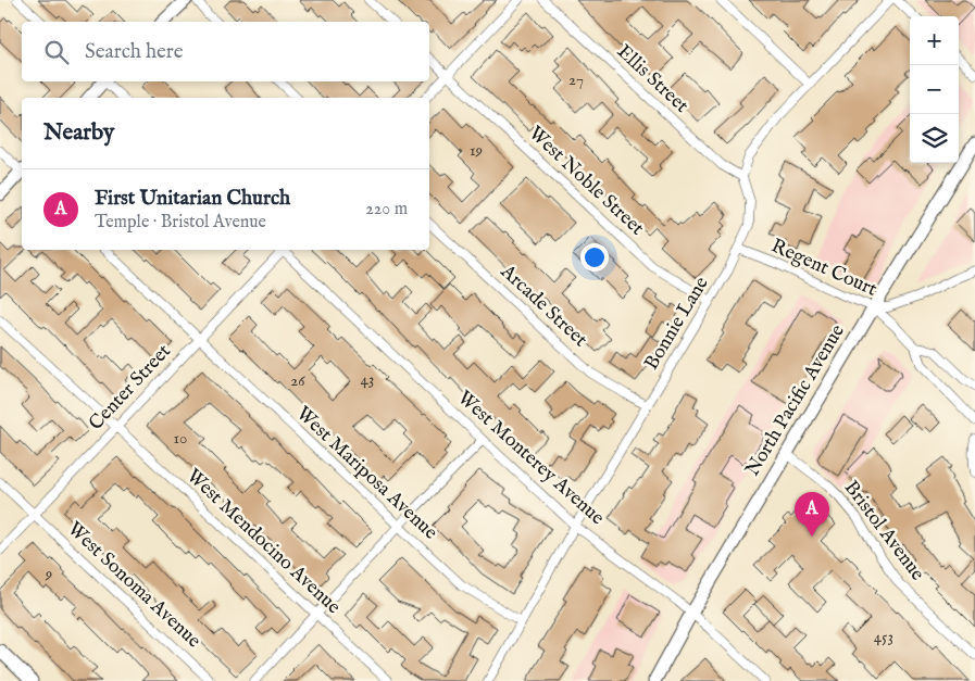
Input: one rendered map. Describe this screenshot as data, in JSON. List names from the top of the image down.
{
  "streets": {
    "street": [
      "Ellis Street",
      "West Noble Street",
      "Regent Court",
      "Arcade Street",
      "Bonnie Lane",
      "Center Street",
      "North Pacific Avenue",
      "West Monterey Avenue",
      "West Mariposa Avenue",
      "Bristol Avenue",
      "West Mendocino Avenue",
      "West Sonoma Avenue"
    ]
  },
  "crossings": [
    ["Ellis Street", "Bonnie Lane"],
    ["West Noble Street", "Bonnie Lane"],
    ["Regent Court", "Bonnie Lane"],
    ["Regent Court", "North Pacific Avenue"],
    ["Arcade Street", "Bonnie Lane"],
    ["Bonnie Lane", "West Monterey Avenue"],
    ["Bonnie Lane", "West Mariposa Avenue"],
    ["Center Street", "West Mariposa Avenue"],
    ["Center Street", "West Mendocino Avenue"],
    ["Center Street", "West Sonoma Avenue"],
    ["North Pacific Avenue", "West Monterey Avenue"],
    ["North Pacific Avenue", "Bristol Avenue"]
  ],
  "house_numbers": [
    "27",
    "19",
    "43",
    "26",
    "10",
    "9",
    "453"
  ],
  "page": {
    "map_buttons": ["+", "−"],
    "search": "Search here",
    "heading": "Nearby",
    "list": [
      {
        "mark": "A",
        "name": "First Unitarian Church",
        "note": "Temple · Bristol Avenue",
        "value": "220 m"
      }
    ],
    "pins": "A"
  }
}
